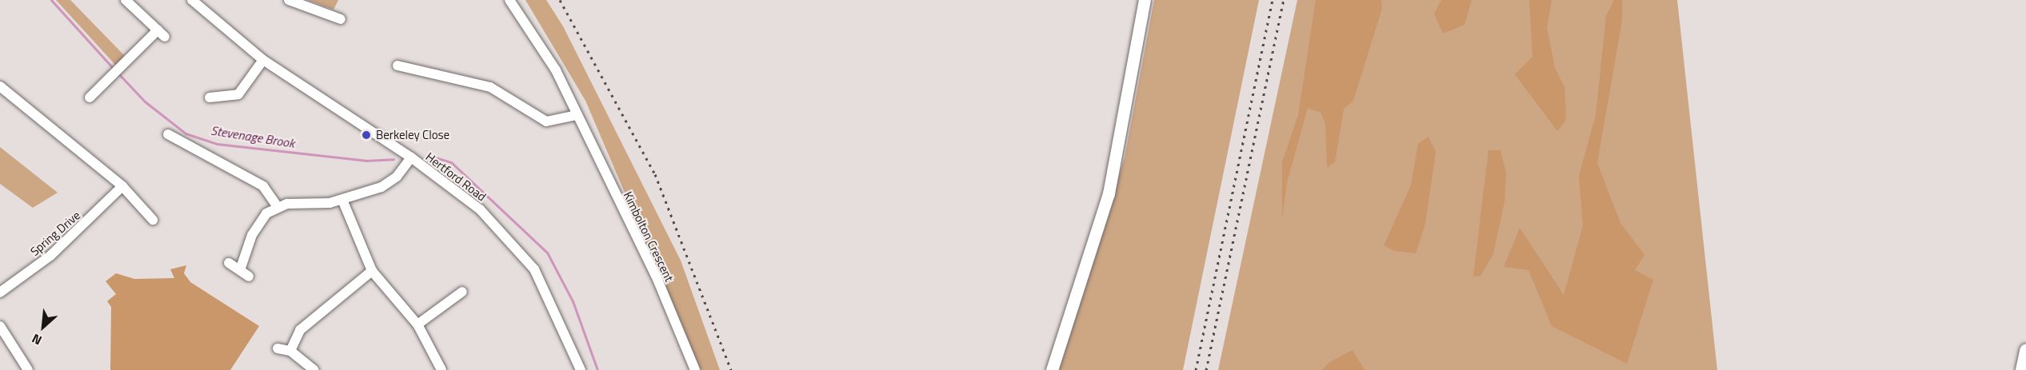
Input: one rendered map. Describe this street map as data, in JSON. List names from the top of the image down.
{
  "streets": {
    "street": ["Hertford Road", "Spring Drive", "Kimbolton Crescent"]
  },
  "water": ["Stevenage Brook"],
  "places": ["Berkeley Close"],
  "north": "bottom left"
}
